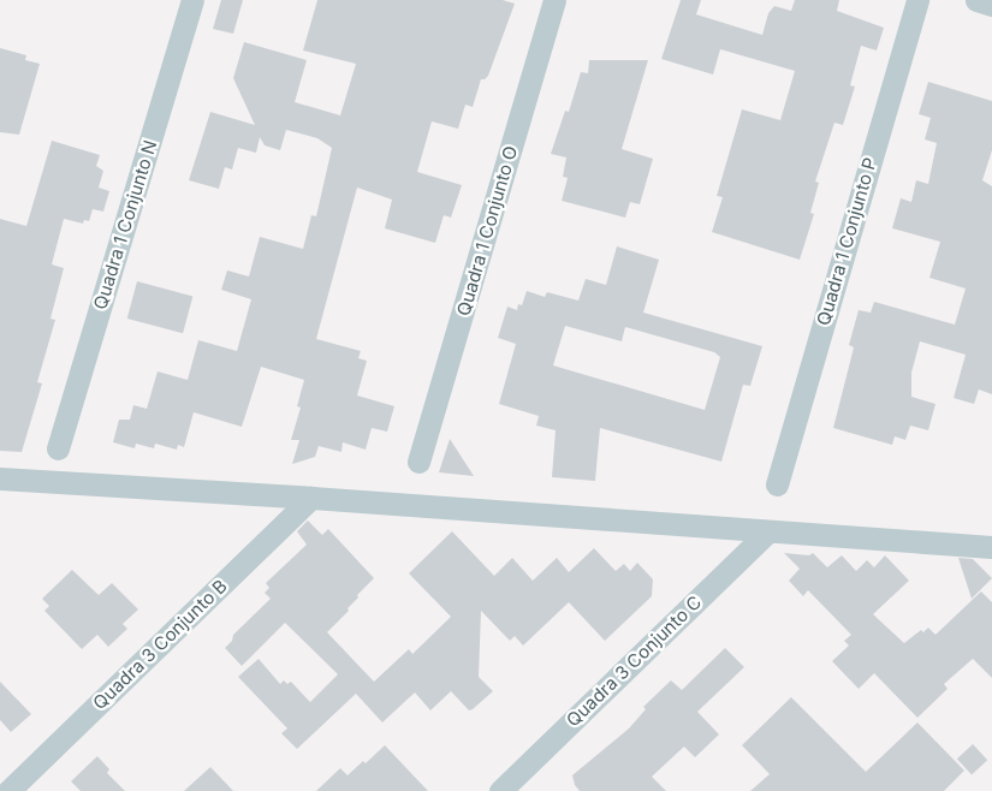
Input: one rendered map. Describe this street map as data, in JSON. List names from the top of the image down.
{
  "streets": {
    "street": [
      "Quadra 1 Conjunto N",
      "Quadra 1 Conjunto O",
      "Quadra 1 Conjunto P",
      "Quadra 3 Conjunto B",
      "Quadra 3 Conjunto C"
    ]
  }
}
